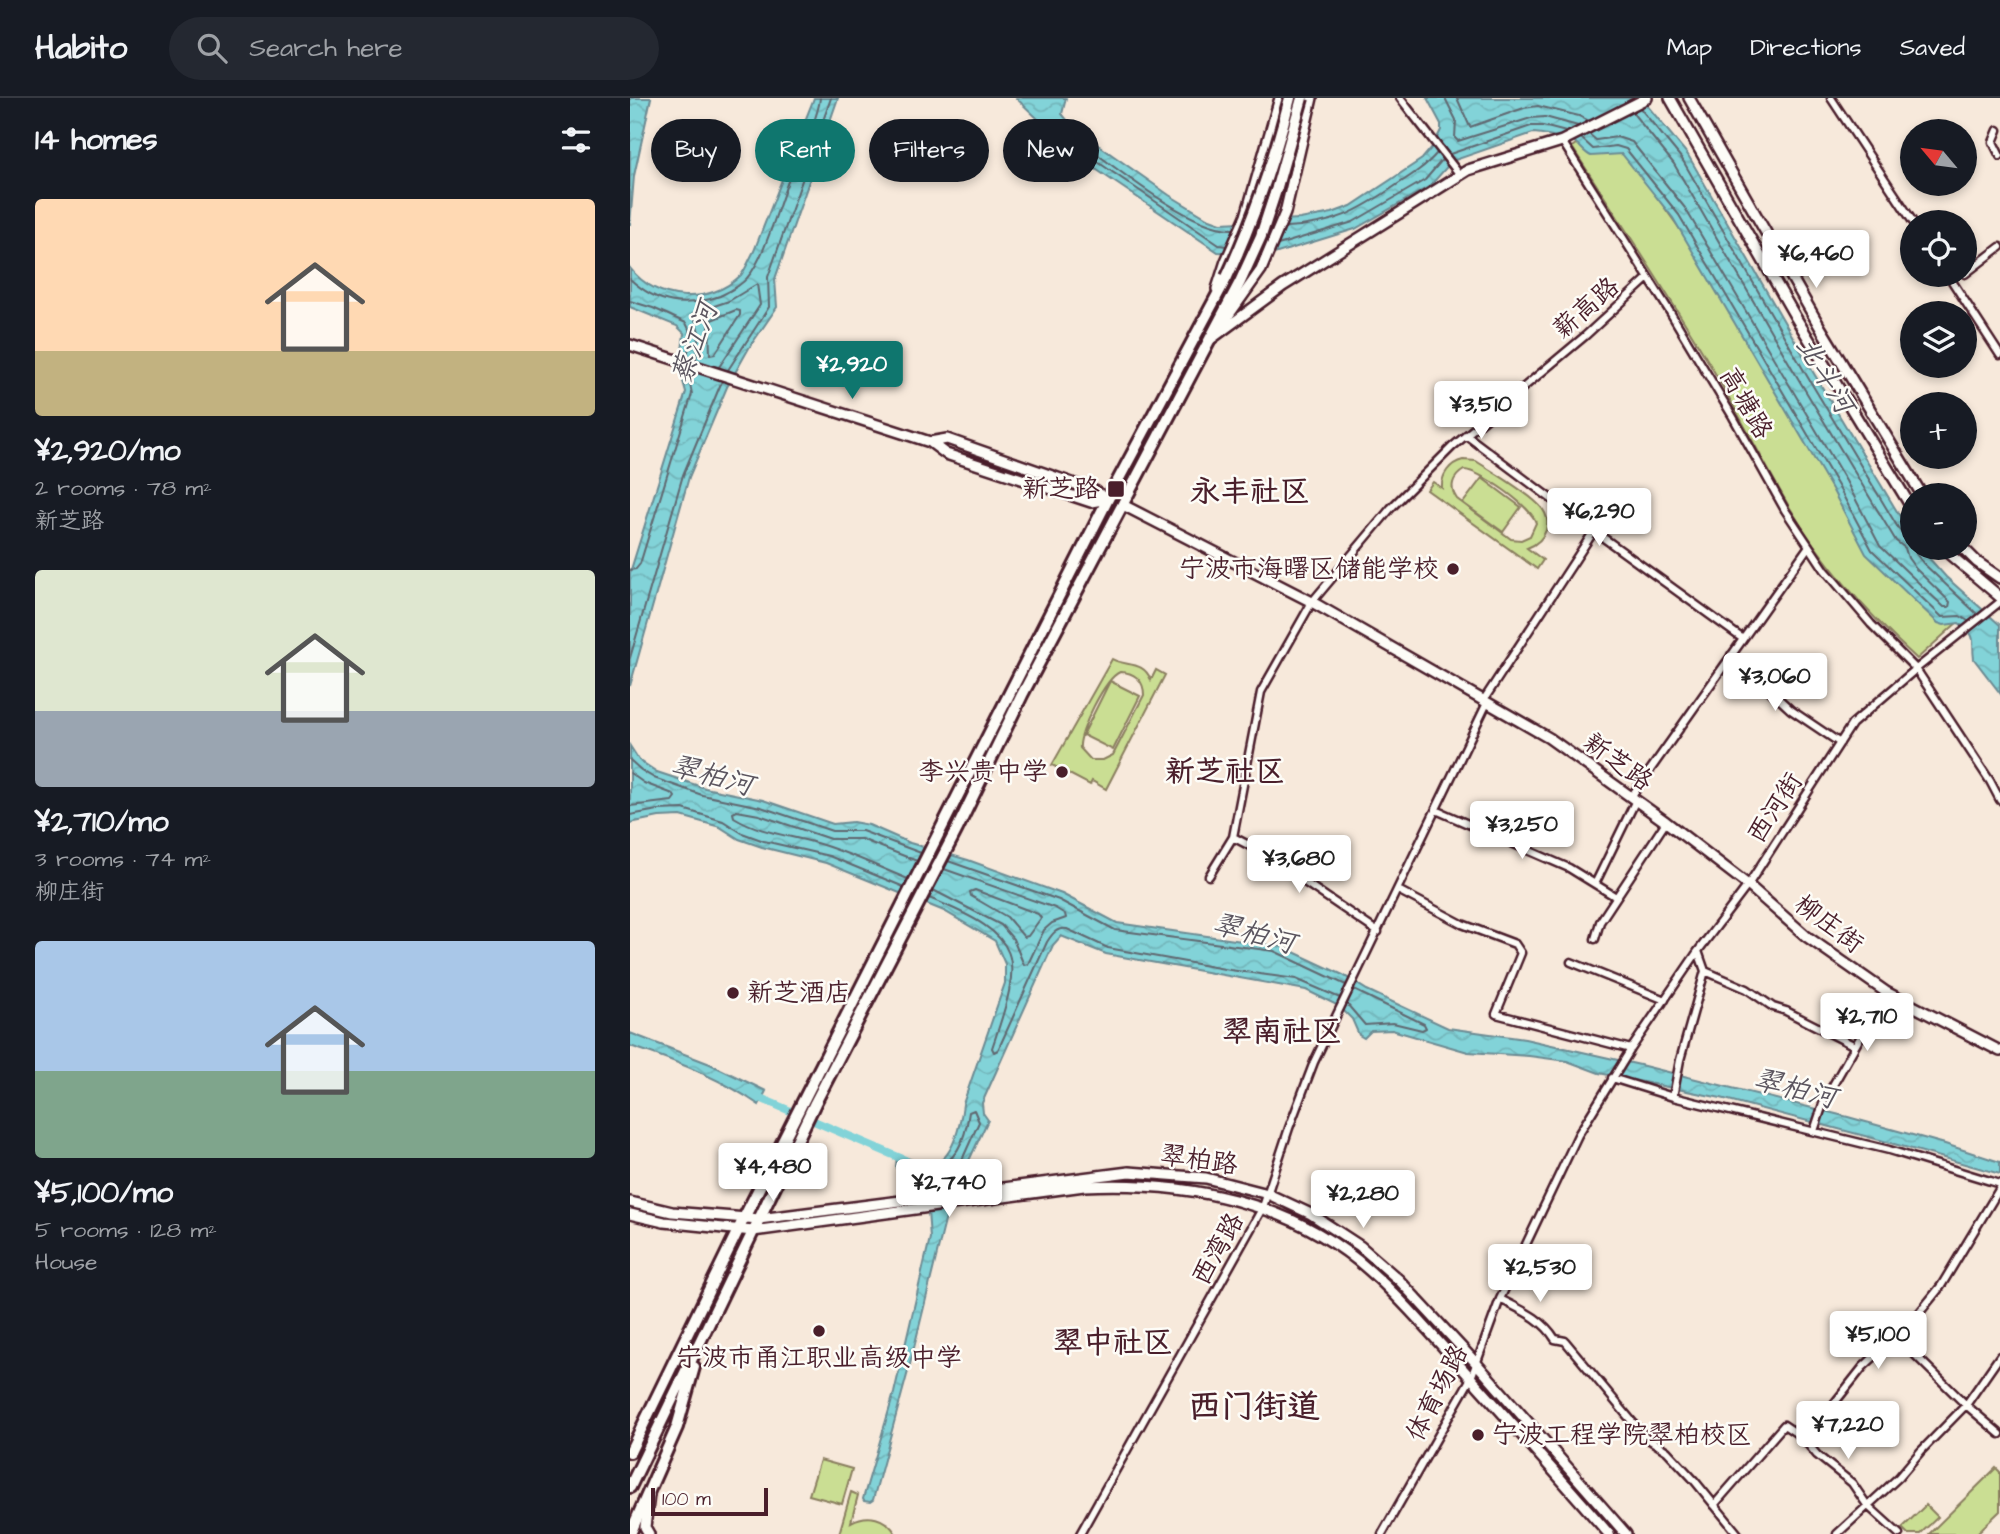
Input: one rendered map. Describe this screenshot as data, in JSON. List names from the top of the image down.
{
  "streets": {
    "main road": ["新芝路", "柳庄街", "翠柏路"],
    "street": [
      "薪高路",
      "高塘路",
      "西河街",
      "西湾路",
      "体育场路"
    ]
  },
  "crossings": [
    ["薪高路", "高塘路"],
    ["薪高路", "新芝路"],
    ["高塘路", "西河街"],
    ["新芝路", "西河街"],
    ["新芝路", "柳庄街"],
    ["新芝路", "西湾路"],
    ["西河街", "柳庄街"],
    ["西河街", "体育场路"],
    ["翠柏路", "西湾路"],
    ["翠柏路", "体育场路"]
  ],
  "districts": [
    "永丰社区",
    "新芝社区",
    "翠南社区",
    "翠中社区",
    "西门街道"
  ],
  "water": ["蔡江河", "北斗河", "翠柏河"],
  "places": {
    "transit": ["新芝路"],
    "other": [
      "宁波市海曙区储能学校",
      "李兴贵中学",
      "新芝酒店",
      "宁波市甬江职业高级中学",
      "宁波工程学院翠柏校区"
    ]
  },
  "scale_bar": "100 m",
  "north": "top left",
  "page": {
    "header": "Habito",
    "search": "Search here",
    "nav": ["Map", "Directions", "Saved"],
    "heading": "14 homes",
    "map_buttons": ["+", "−"],
    "chip": [
      "Buy",
      "Rent",
      "Filters",
      "New"
    ],
    "list": [
      {
        "name": "¥2,920/mo",
        "note": "2 rooms · 78 m² · 新芝路"
      },
      {
        "name": "¥2,710/mo",
        "note": "3 rooms · 74 m² · 柳庄街"
      },
      {
        "name": "¥5,100/mo",
        "note": "5 rooms · 128 m² · House"
      }
    ],
    "price": [
      "¥6,460",
      "¥2,920",
      "¥3,510",
      "¥6,290",
      "¥3,060",
      "¥3,250",
      "¥3,680",
      "¥2,710",
      "¥4,480",
      "¥2,740",
      "¥2,280",
      "¥2,530",
      "¥5,100",
      "¥7,220"
    ],
    "scale": "100 m"
  }
}
